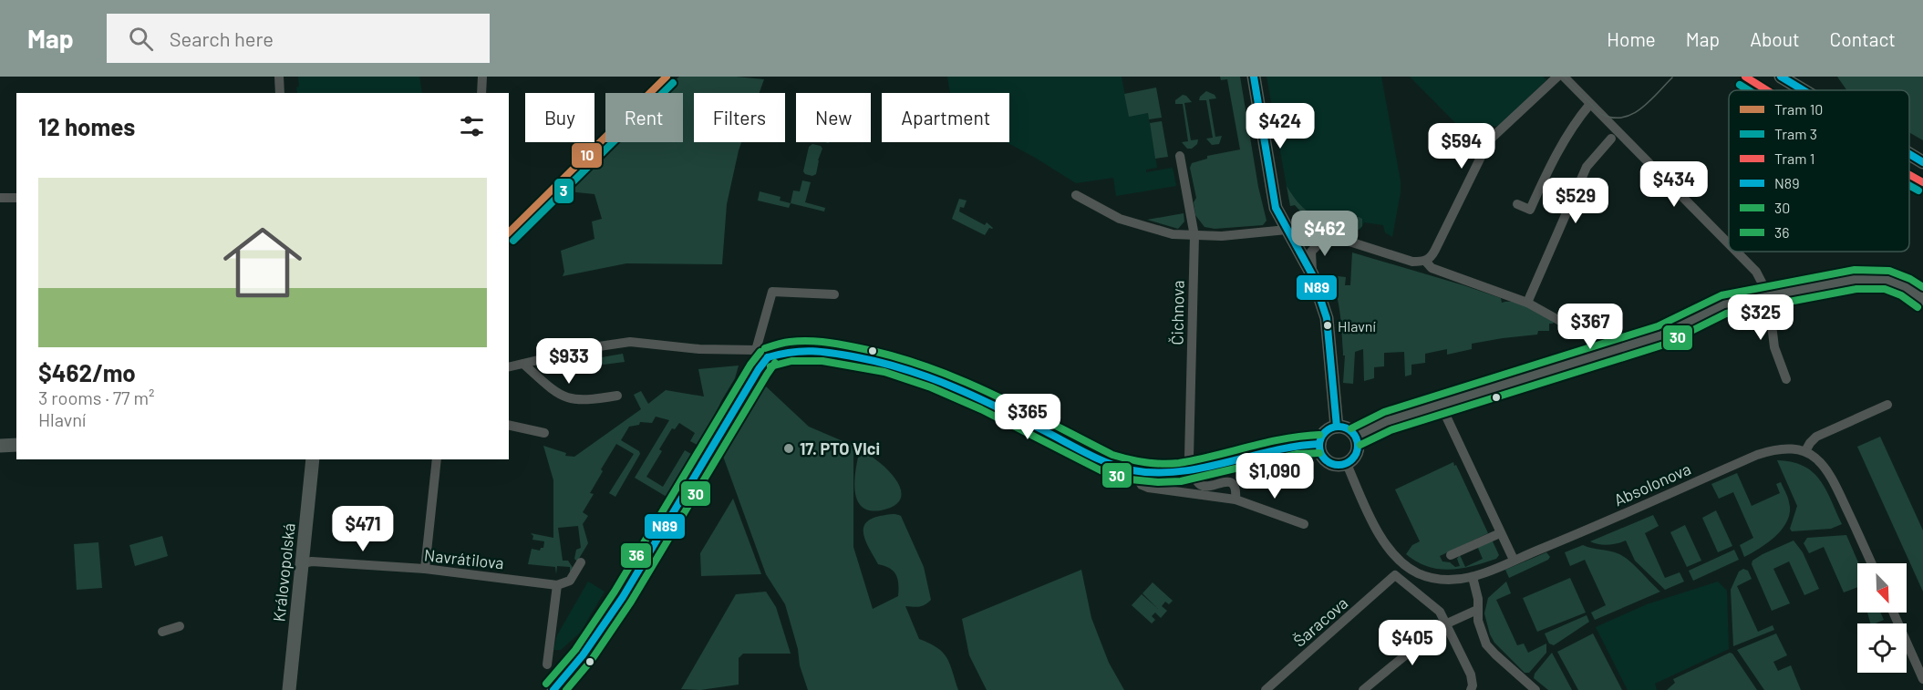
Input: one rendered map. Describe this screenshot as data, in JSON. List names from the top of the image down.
{
  "streets": {
    "street": [
      "Čichnova",
      "Absolonova",
      "Navrátilova",
      "Královopolská",
      "Šaracova"
    ]
  },
  "crossings": [
    ["Navrátilova", "Královopolská"]
  ],
  "places": ["Hlavní", "17. PTO Vlci"],
  "lines": [
    "tram line 10",
    "tram line 1",
    "transit line N89",
    "tram line 3",
    "transit line 36",
    "transit line 30"
  ],
  "legend": [
    "Tram 10",
    "Tram 3",
    "Tram 1",
    "N89",
    "30",
    "36"
  ],
  "north": "bottom right",
  "page": {
    "header": "Map",
    "search": "Search here",
    "nav": [
      "Home",
      "Map",
      "About",
      "Contact"
    ],
    "chip": [
      "Buy",
      "Rent",
      "Filters",
      "New",
      "Apartment"
    ],
    "heading": "12 homes",
    "price": [
      "$424",
      "$594",
      "$434",
      "$529",
      "$462",
      "$325",
      "$367",
      "$933",
      "$365",
      "$1,090",
      "$471",
      "$405"
    ],
    "list": [
      {
        "name": "$462/mo",
        "note": "3 rooms · 77 m² · Hlavní"
      }
    ]
  }
}
